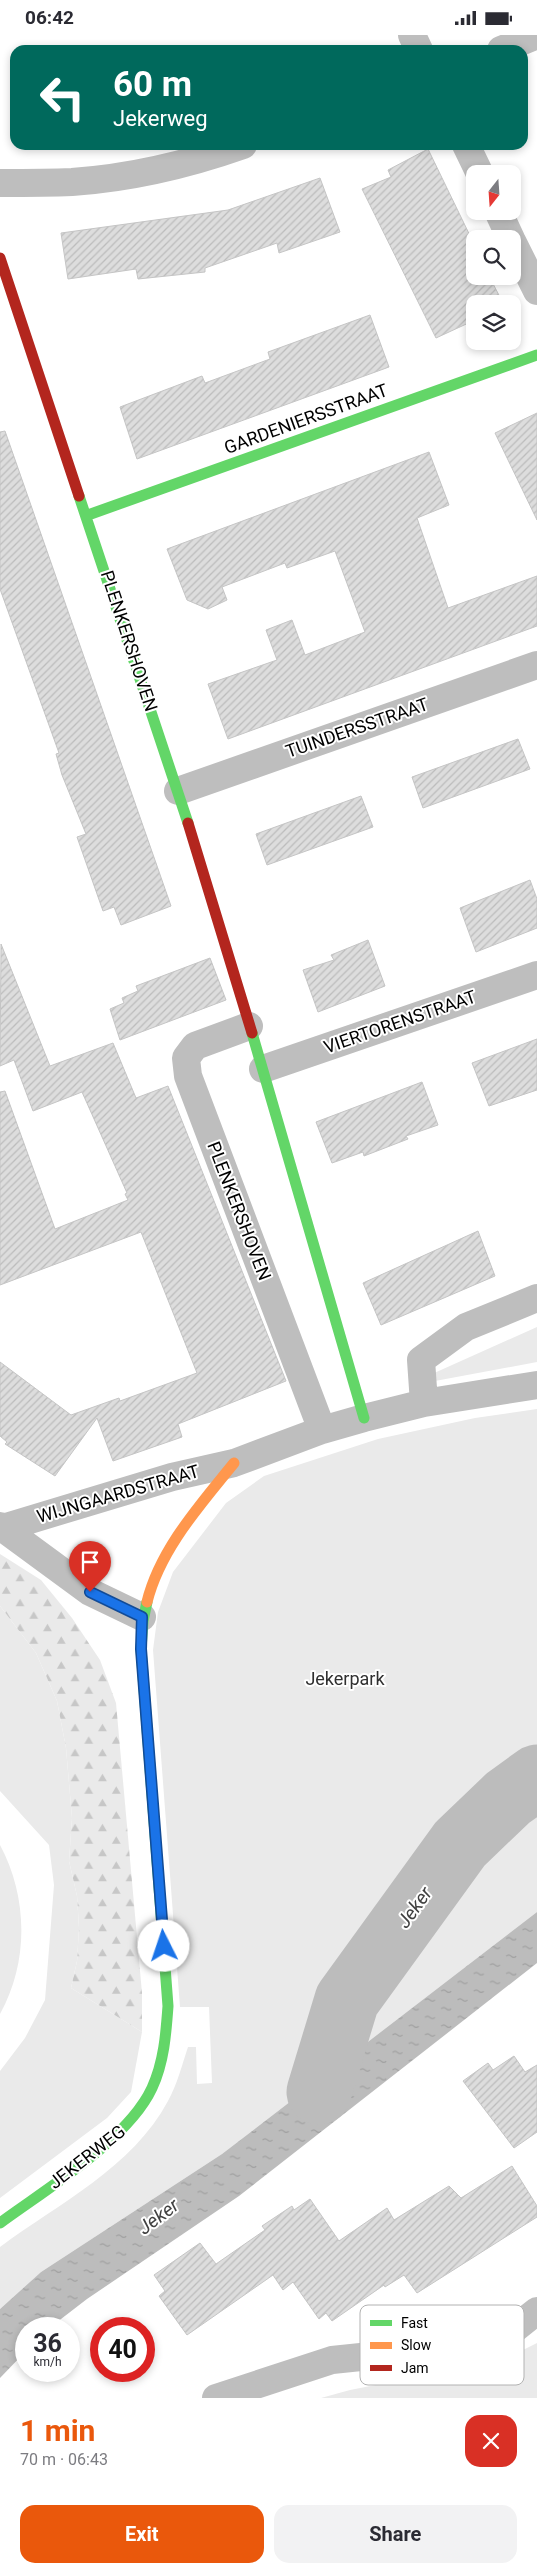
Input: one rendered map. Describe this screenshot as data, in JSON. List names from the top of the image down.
{
  "streets": {
    "street": [
      "GARDENIERSSTRAAT",
      "PLENKERSHOVEN",
      "TUINDERSSTRAAT",
      "VIERTORENSTRAAT",
      "WIJNGAARDSTRAAT",
      "JEKERWEG"
    ]
  },
  "crossings": [
    ["GARDENIERSSTRAAT", "PLENKERSHOVEN"],
    ["PLENKERSHOVEN", "TUINDERSSTRAAT"],
    ["PLENKERSHOVEN", "VIERTORENSTRAAT"],
    ["PLENKERSHOVEN", "WIJNGAARDSTRAAT"],
    ["WIJNGAARDSTRAAT", "JEKERWEG"]
  ],
  "water": ["Jeker"],
  "parks": ["Jekerpark"],
  "legend": ["Fast", "Slow", "Jam"],
  "north": "bottom",
  "page": {
    "status": "06:42",
    "turn": ["60 m", "Jekerweg"],
    "speed": "36 km/h",
    "limit": "40",
    "heading": ["1 min", "70 m · 06:43"],
    "buttons": ["Exit", "Share"]
  }
}
